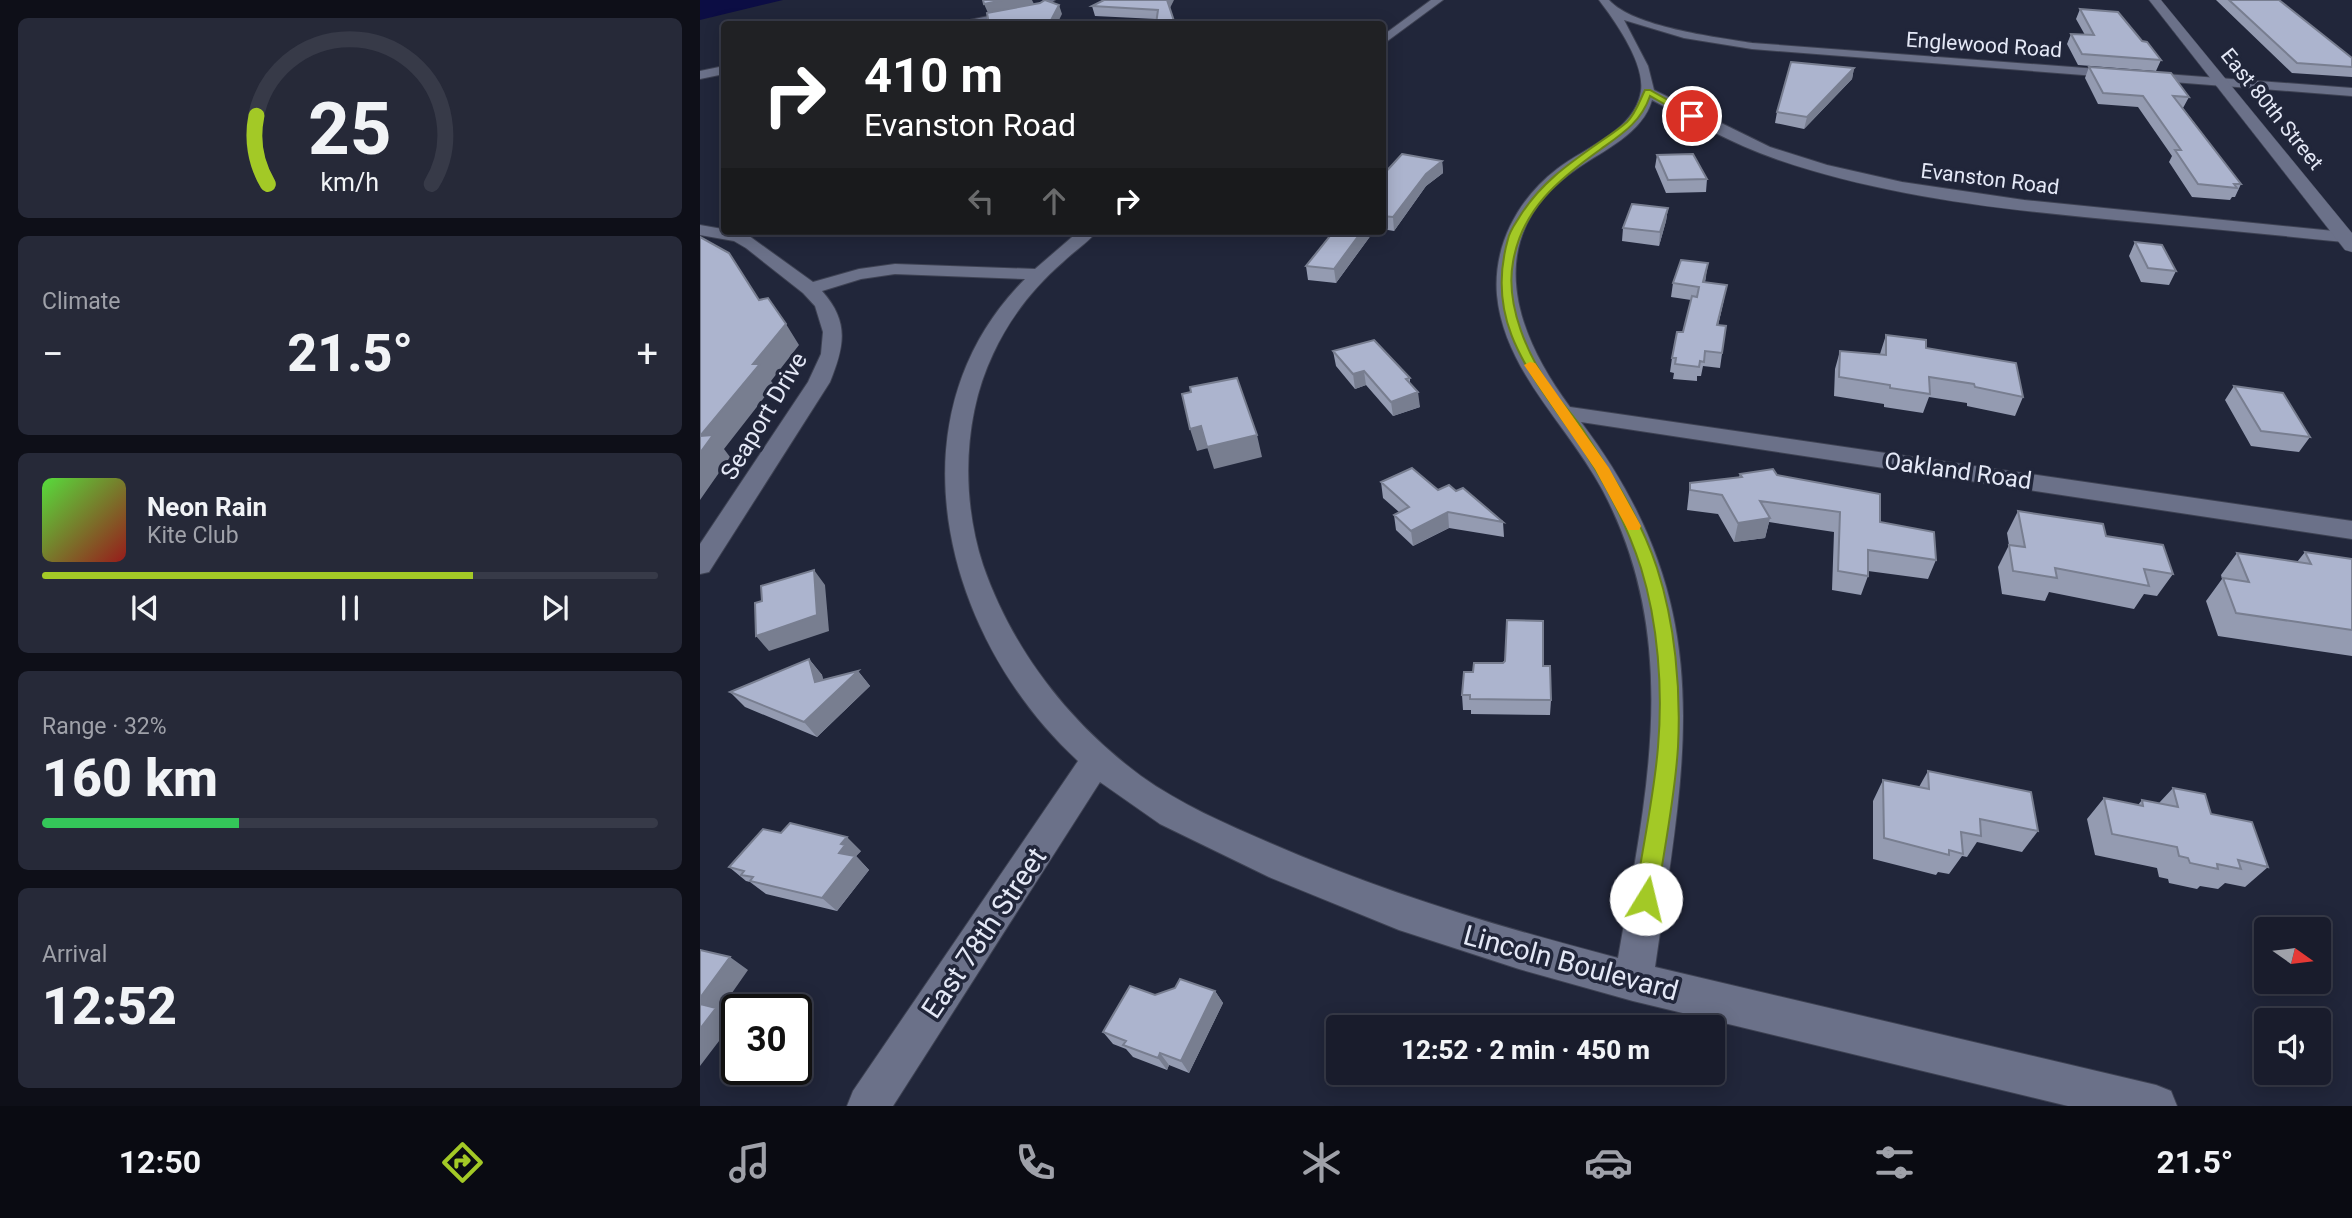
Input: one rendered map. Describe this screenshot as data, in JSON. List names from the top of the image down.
{
  "streets": {
    "street": [
      "Englewood Road",
      "East 80th Street",
      "Evanston Road",
      "Seaport Drive",
      "Oakland Road",
      "East 78th Street",
      "Lincoln Boulevard"
    ]
  },
  "crossings": [
    ["Englewood Road", "East 80th Street"],
    ["East 80th Street", "Evanston Road"],
    ["East 78th Street", "Lincoln Boulevard"]
  ],
  "north": "right",
  "page": {
    "turn": ["410 m", "Evanston Road"],
    "tile": [
      "Climate",
      ["Range · 32%", "160 km"],
      ["Arrival", "12:52"]
    ],
    "heat": ["−", "21.5°", "+"],
    "song": ["Neon Rain", "Kite Club"],
    "limit": "30",
    "trip": "12:52 · 2 min · 450 m",
    "tabs": ["12:50", "21.5°"],
    "gauge": ["25", "km/h"]
  }
}
